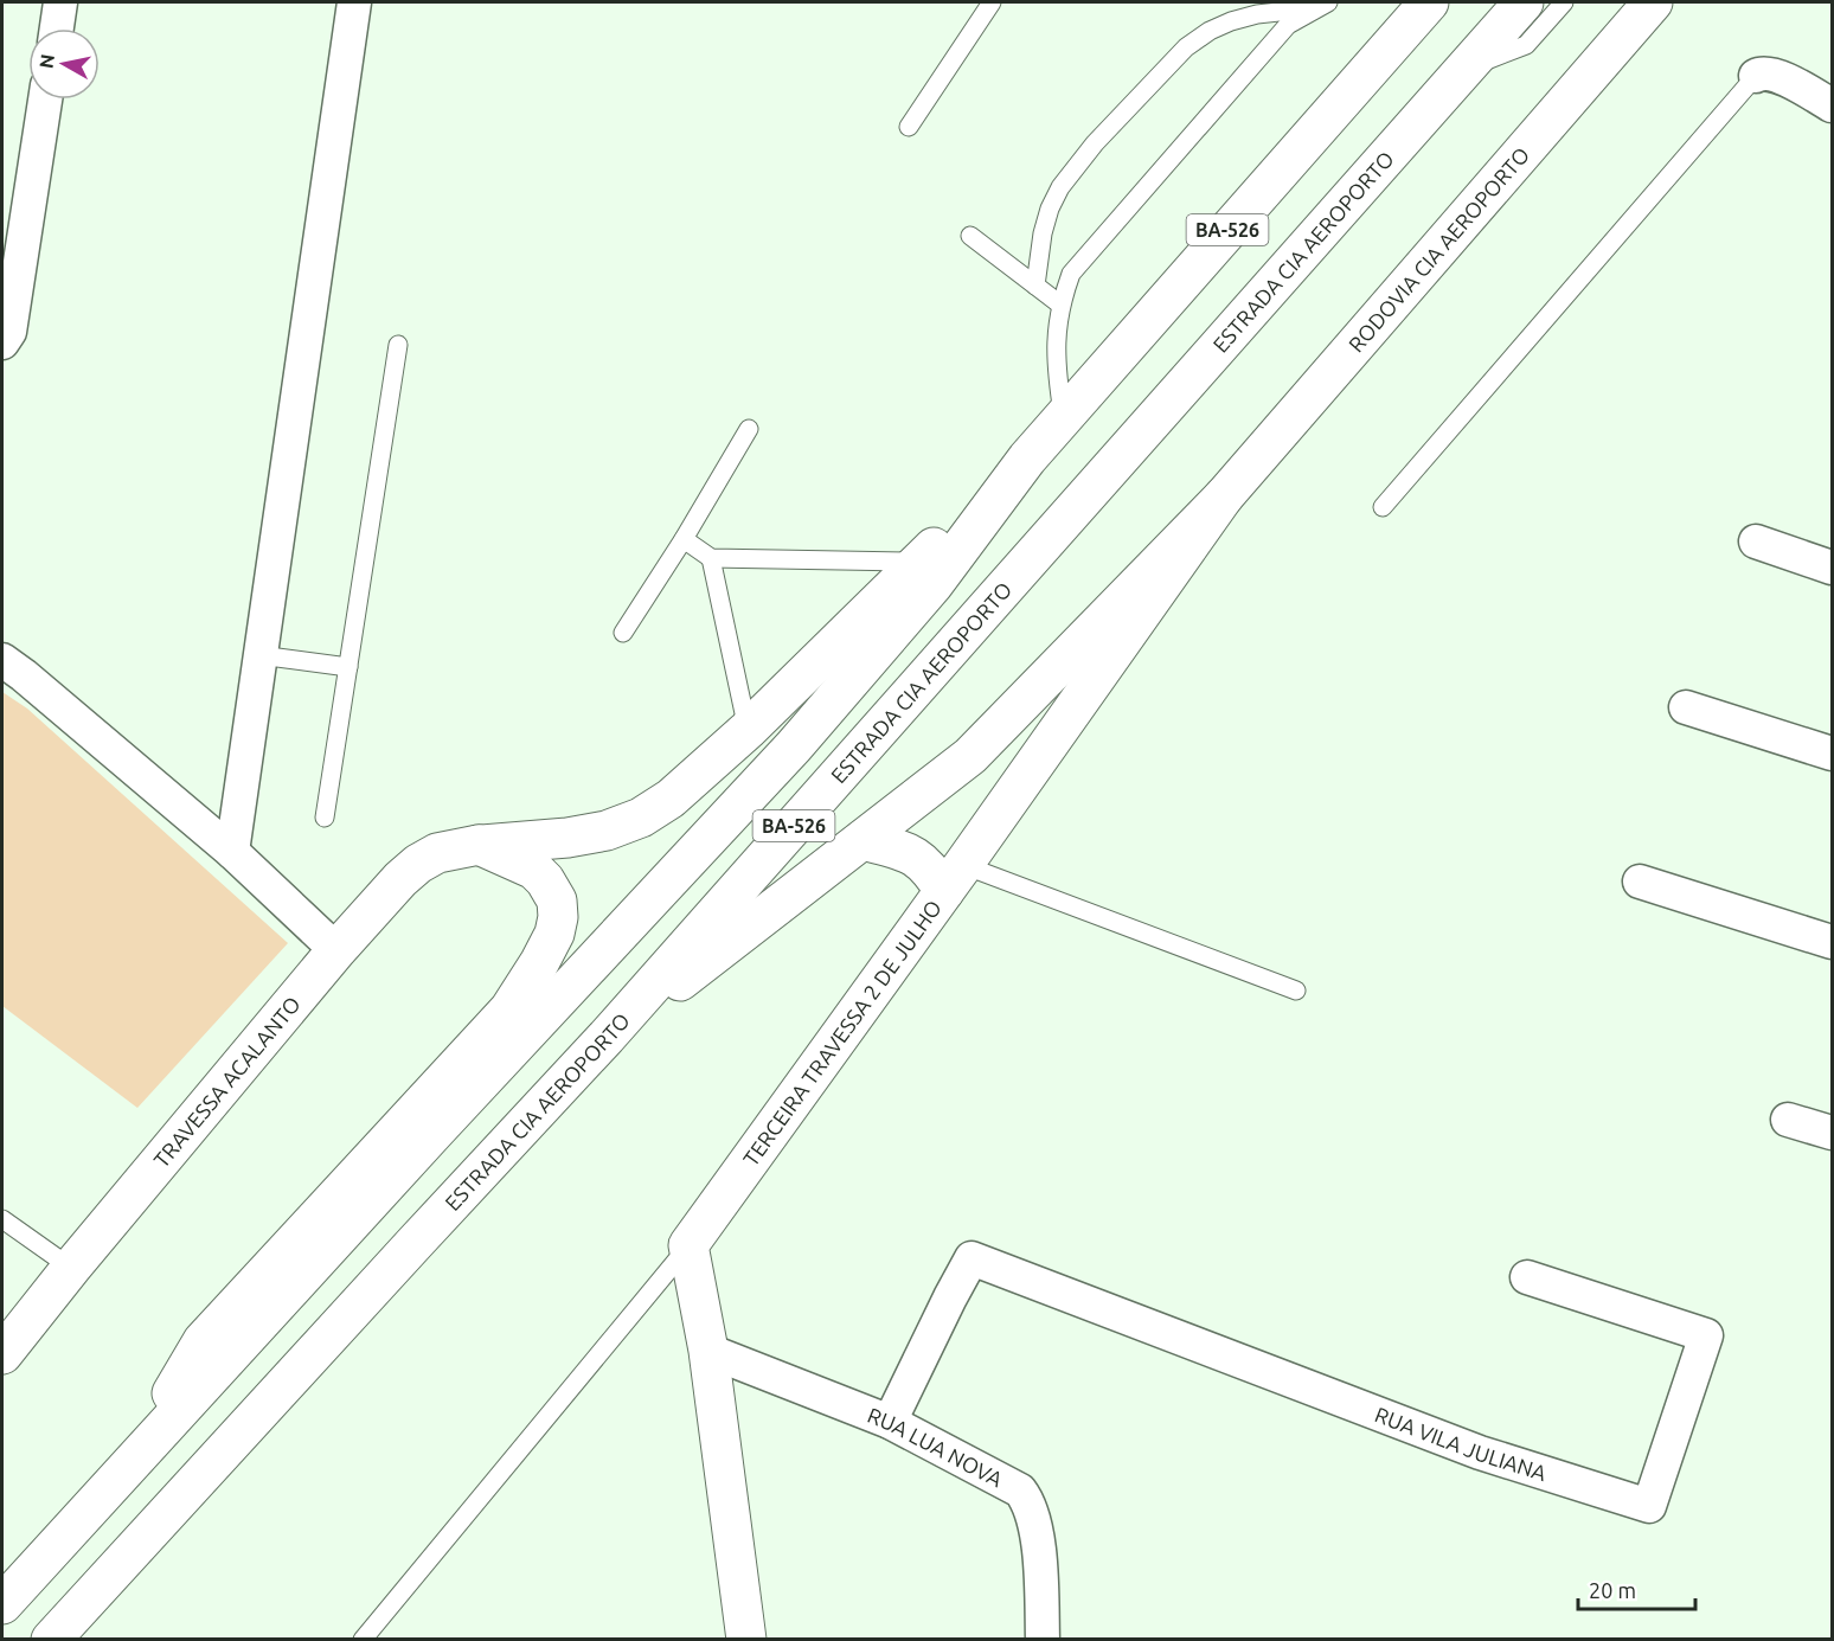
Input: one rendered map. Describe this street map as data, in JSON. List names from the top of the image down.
{
  "streets": {
    "main road": [
      "BA-526",
      "RODOVIA CIA AEROPORTO",
      "ESTRADA CIA AEROPORTO",
      "TERCEIRA TRAVESSA 2 DE JULHO",
      "TRAVESSA ACALANTO"
    ],
    "street": ["RUA VILA JULIANA", "RUA LUA NOVA"]
  },
  "crossings": [
    ["BA-526", "TRAVESSA ACALANTO"],
    ["RODOVIA CIA AEROPORTO", "TERCEIRA TRAVESSA 2 DE JULHO"],
    ["RUA VILA JULIANA", "RUA LUA NOVA"]
  ],
  "scale_bar": "20 m",
  "north": "left"
}
